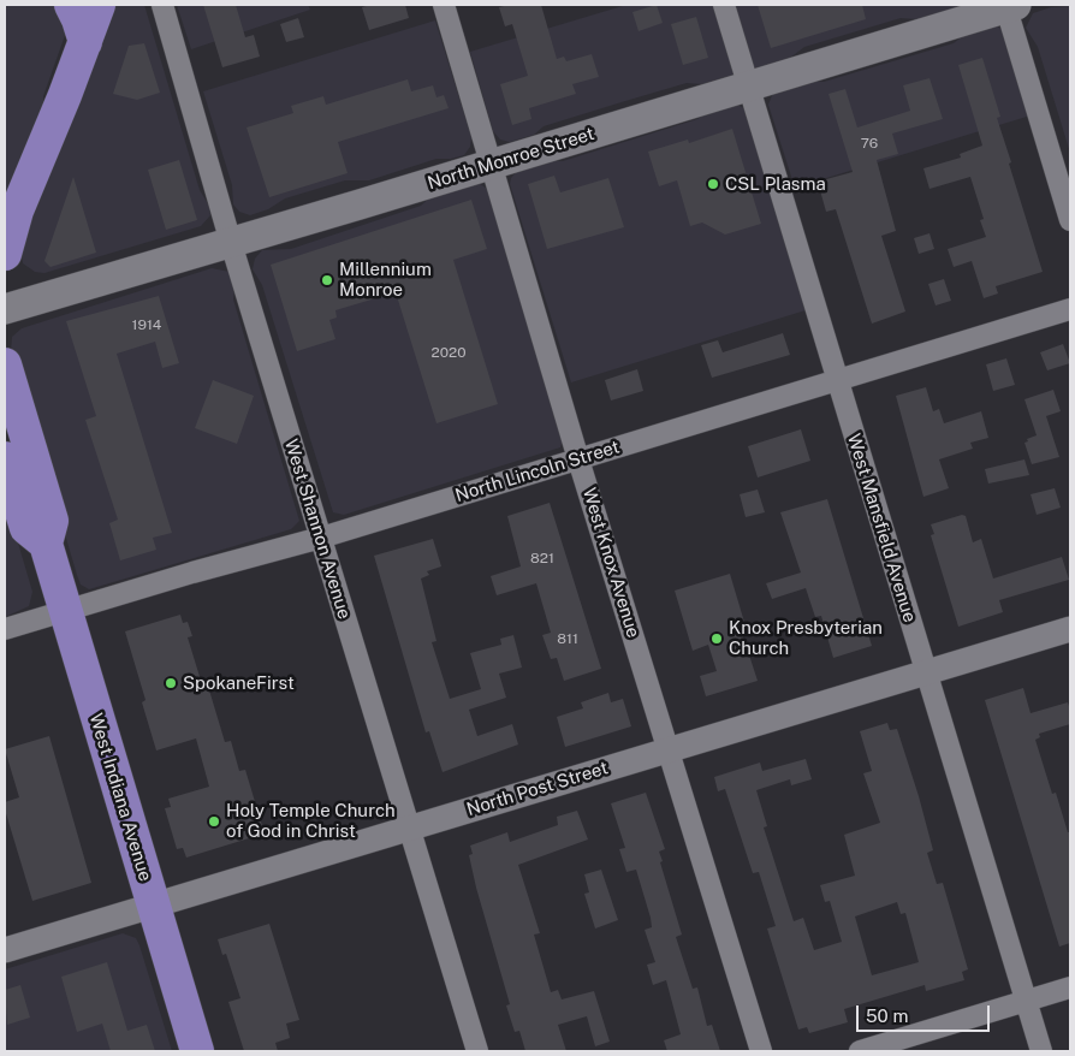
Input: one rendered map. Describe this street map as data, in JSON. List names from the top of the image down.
{
  "streets": {
    "main road": ["North Monroe Street", "West Indiana Avenue"],
    "street": [
      "North Lincoln Street",
      "West Mansfield Avenue",
      "West Shannon Avenue",
      "West Knox Avenue",
      "North Post Street"
    ]
  },
  "crossings": [
    ["North Monroe Street", "West Mansfield Avenue"],
    ["North Monroe Street", "West Shannon Avenue"],
    ["North Monroe Street", "West Knox Avenue"],
    ["North Lincoln Street", "West Mansfield Avenue"],
    ["North Lincoln Street", "West Shannon Avenue"],
    ["North Lincoln Street", "West Knox Avenue"],
    ["North Lincoln Street", "West Indiana Avenue"],
    ["West Mansfield Avenue", "North Post Street"],
    ["West Shannon Avenue", "North Post Street"],
    ["West Knox Avenue", "North Post Street"],
    ["North Post Street", "West Indiana Avenue"]
  ],
  "places": [
    "CSL Plasma",
    "Millennium Monroe",
    "Knox Presbyterian Church",
    "SpokaneFirst",
    "Holy Temple Church of God in Christ"
  ],
  "house_numbers": [
    "76",
    "1914",
    "2020",
    "821",
    "811"
  ],
  "scale_bar": "50 m"
}
